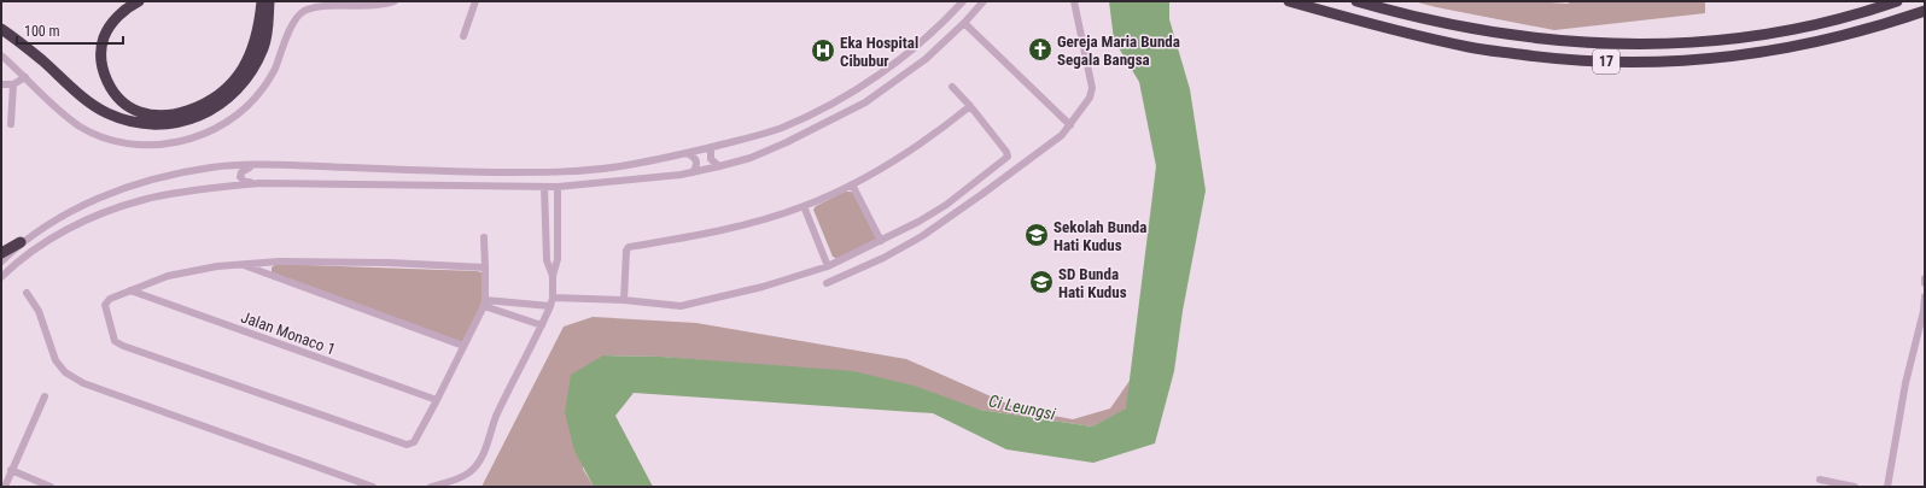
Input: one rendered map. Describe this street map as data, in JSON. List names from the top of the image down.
{
  "streets": {
    "highway": ["17"],
    "street": ["Jalan Monaco 1"]
  },
  "water": ["Ci Leungsi"],
  "places": {
    "church": ["Gereja Maria Bunda Segala Bangsa"],
    "hospital": ["Eka Hospital Cibubur"],
    "school or university": ["Sekolah Bunda Hati Kudus", "SD Bunda Hati Kudus"]
  },
  "scale_bar": "100 m"
}
